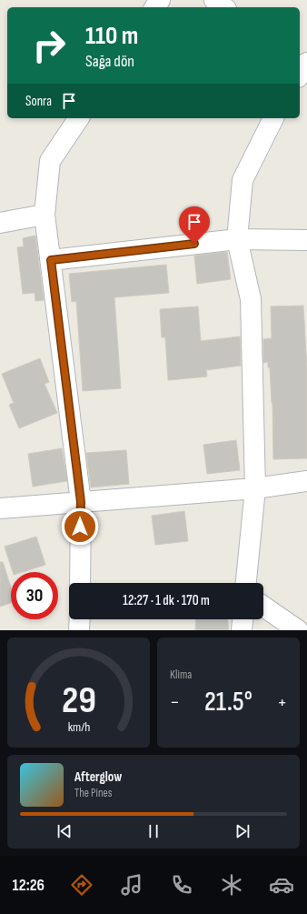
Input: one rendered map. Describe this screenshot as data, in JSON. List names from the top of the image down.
{
  "page": {
    "turn": ["110 m", "Sağa dön"],
    "then": "Sonra",
    "limit": "30",
    "trip": "12:27 · 1 dk · 170 m",
    "tile": "Klima",
    "heat": ["−", "21.5°", "+"],
    "song": ["Afterglow", "The Pines"],
    "tabs": "12:26",
    "gauge": ["29", "km/h"]
  }
}
